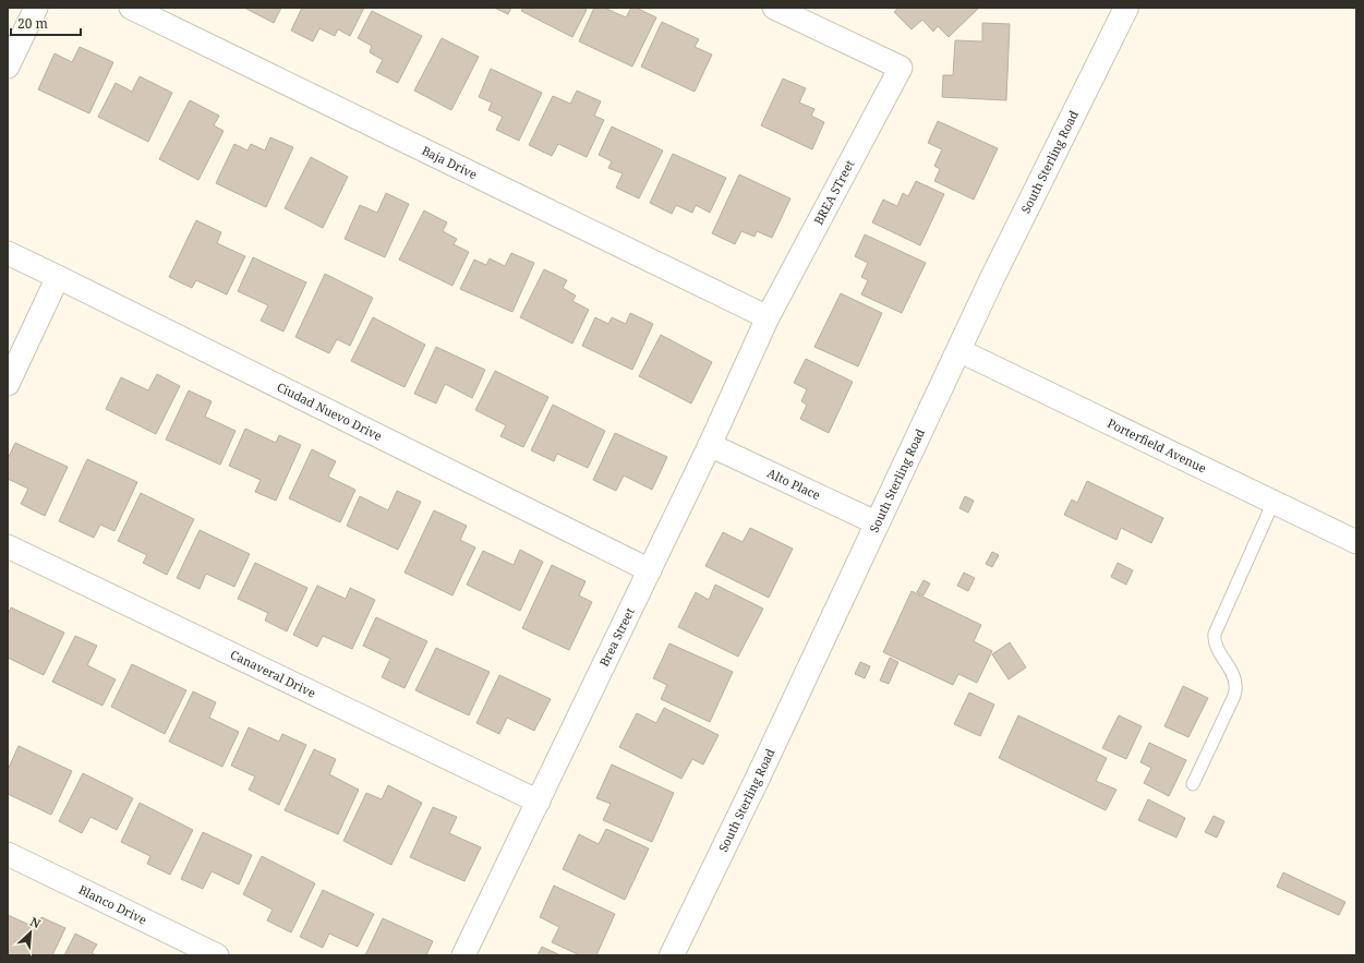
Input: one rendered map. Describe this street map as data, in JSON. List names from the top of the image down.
{
  "streets": {
    "street": [
      "Baja Drive",
      "South Sterling Road",
      "BREA STreet",
      "Ciudad Nuevo Drive",
      "Porterfield Avenue",
      "Alto Place",
      "Brea Street",
      "Canaveral Drive",
      "Blanco Drive"
    ]
  },
  "crossings": [
    ["Baja Drive", "BREA STreet"],
    ["Baja Drive", "Brea Street"],
    ["South Sterling Road", "Porterfield Avenue"],
    ["South Sterling Road", "Alto Place"],
    ["BREA STreet", "Brea Street"],
    ["Ciudad Nuevo Drive", "Brea Street"],
    ["Alto Place", "Brea Street"],
    ["Brea Street", "Canaveral Drive"]
  ],
  "scale_bar": "20 m",
  "north": "top right"
}
